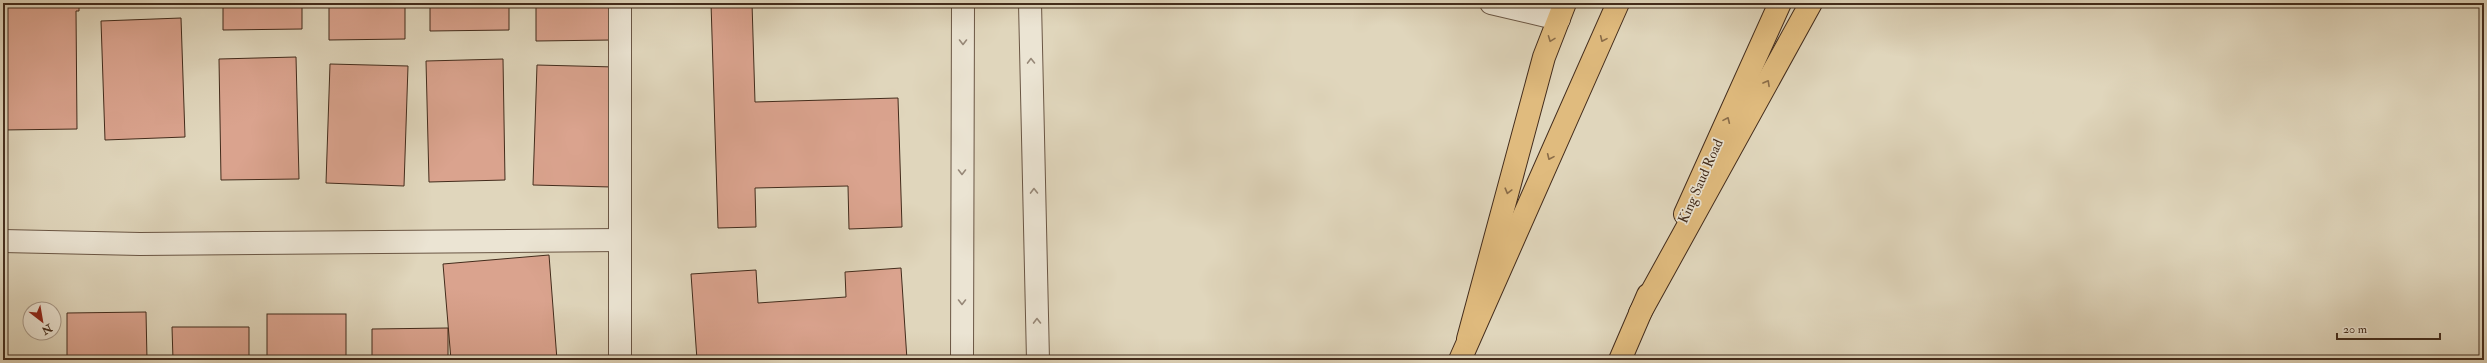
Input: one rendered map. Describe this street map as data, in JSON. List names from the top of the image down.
{
  "streets": {
    "main road": ["King Saud Road"]
  },
  "scale_bar": "20 m",
  "north": "bottom right"
}
